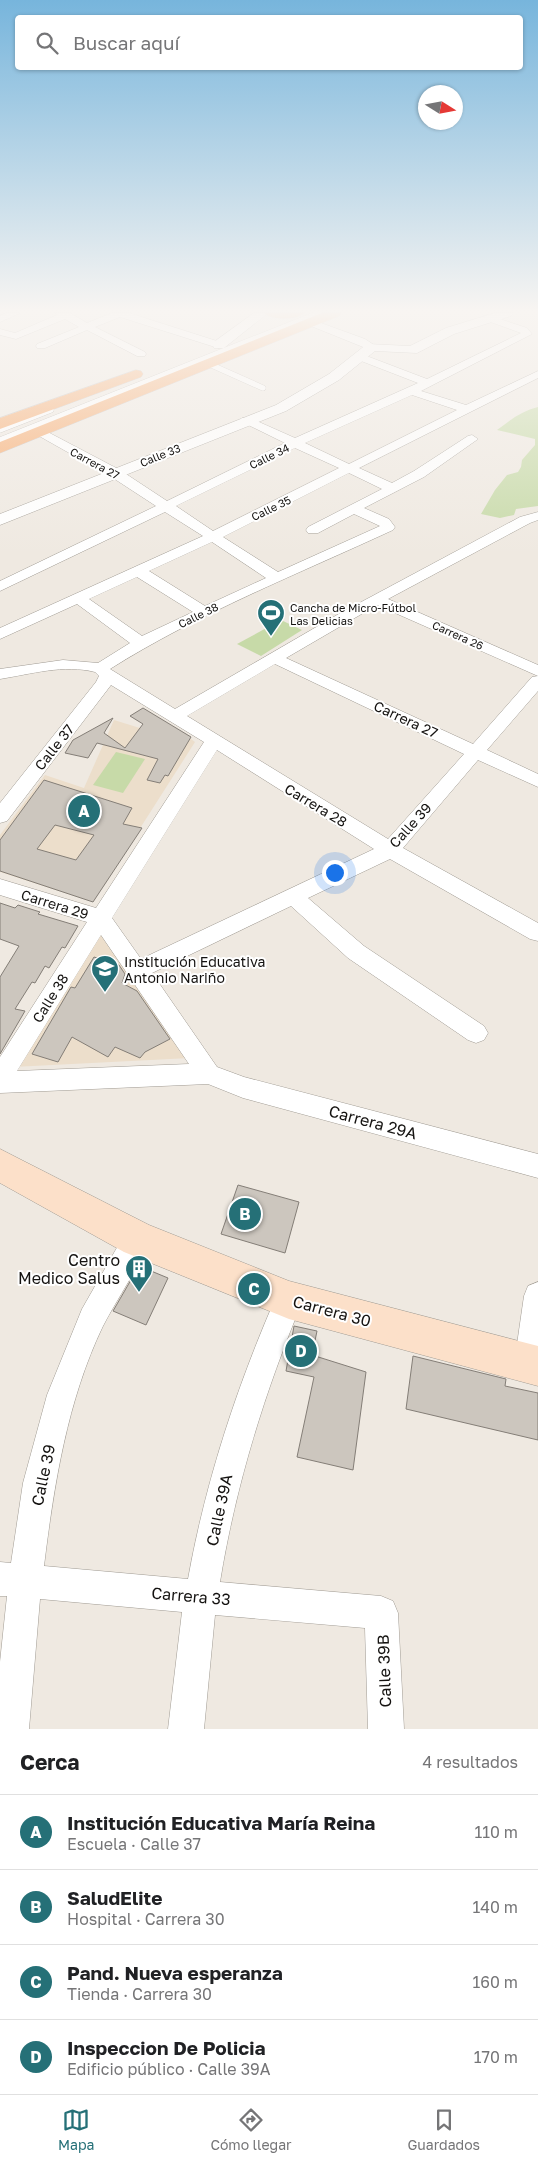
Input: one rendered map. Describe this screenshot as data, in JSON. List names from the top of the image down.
{
  "streets": {
    "main road": ["Carrera 30"],
    "street": [
      "Calle 33",
      "Calle 34",
      "Carrera 27",
      "Calle 35",
      "Calle 38",
      "Carrera 26",
      "Calle 37",
      "Carrera 28",
      "Calle 39",
      "Carrera 29",
      "Carrera 29A",
      "Calle 39A",
      "Carrera 33",
      "Calle 39B"
    ]
  },
  "crossings": [
    ["Calle 33", "Carrera 27"],
    ["Calle 34", "Carrera 27"],
    ["Carrera 27", "Calle 35"],
    ["Carrera 27", "Calle 38"],
    ["Carrera 27", "Calle 39"],
    ["Calle 38", "Calle 37"],
    ["Calle 38", "Carrera 28"],
    ["Calle 38", "Carrera 29"],
    ["Calle 37", "Carrera 28"],
    ["Carrera 28", "Calle 39"],
    ["Calle 39", "Carrera 29"],
    ["Calle 39", "Carrera 30"],
    ["Calle 39", "Carrera 33"],
    ["Carrera 29", "Carrera 29A"],
    ["Carrera 30", "Calle 39A"],
    ["Calle 39A", "Carrera 33"],
    ["Carrera 33", "Calle 39B"]
  ],
  "places": {
    "sports": ["Cancha de Micro-Fútbol Las Delicias"],
    "school or university": ["Institución Educativa Antonio Nariño"],
    "building": ["Centro Medico Salus"]
  },
  "north": "right",
  "page": {
    "search": "Buscar aquí",
    "pins": [
      "A",
      "B",
      "C",
      "D"
    ],
    "heading": ["Cerca", "4 resultados"],
    "list": [
      {
        "mark": "A",
        "name": "Institución Educativa María Reina",
        "note": "Escuela · Calle 37",
        "value": "110 m"
      },
      {
        "mark": "B",
        "name": "SaludElite",
        "note": "Hospital · Carrera 30",
        "value": "140 m"
      },
      {
        "mark": "C",
        "name": "Pand. Nueva esperanza",
        "note": "Tienda · Carrera 30",
        "value": "160 m"
      },
      {
        "mark": "D",
        "name": "Inspeccion De Policia",
        "note": "Edificio público · Calle 39A",
        "value": "170 m"
      }
    ],
    "nav": ["Mapa", "Cómo llegar", "Guardados"]
  }
}
